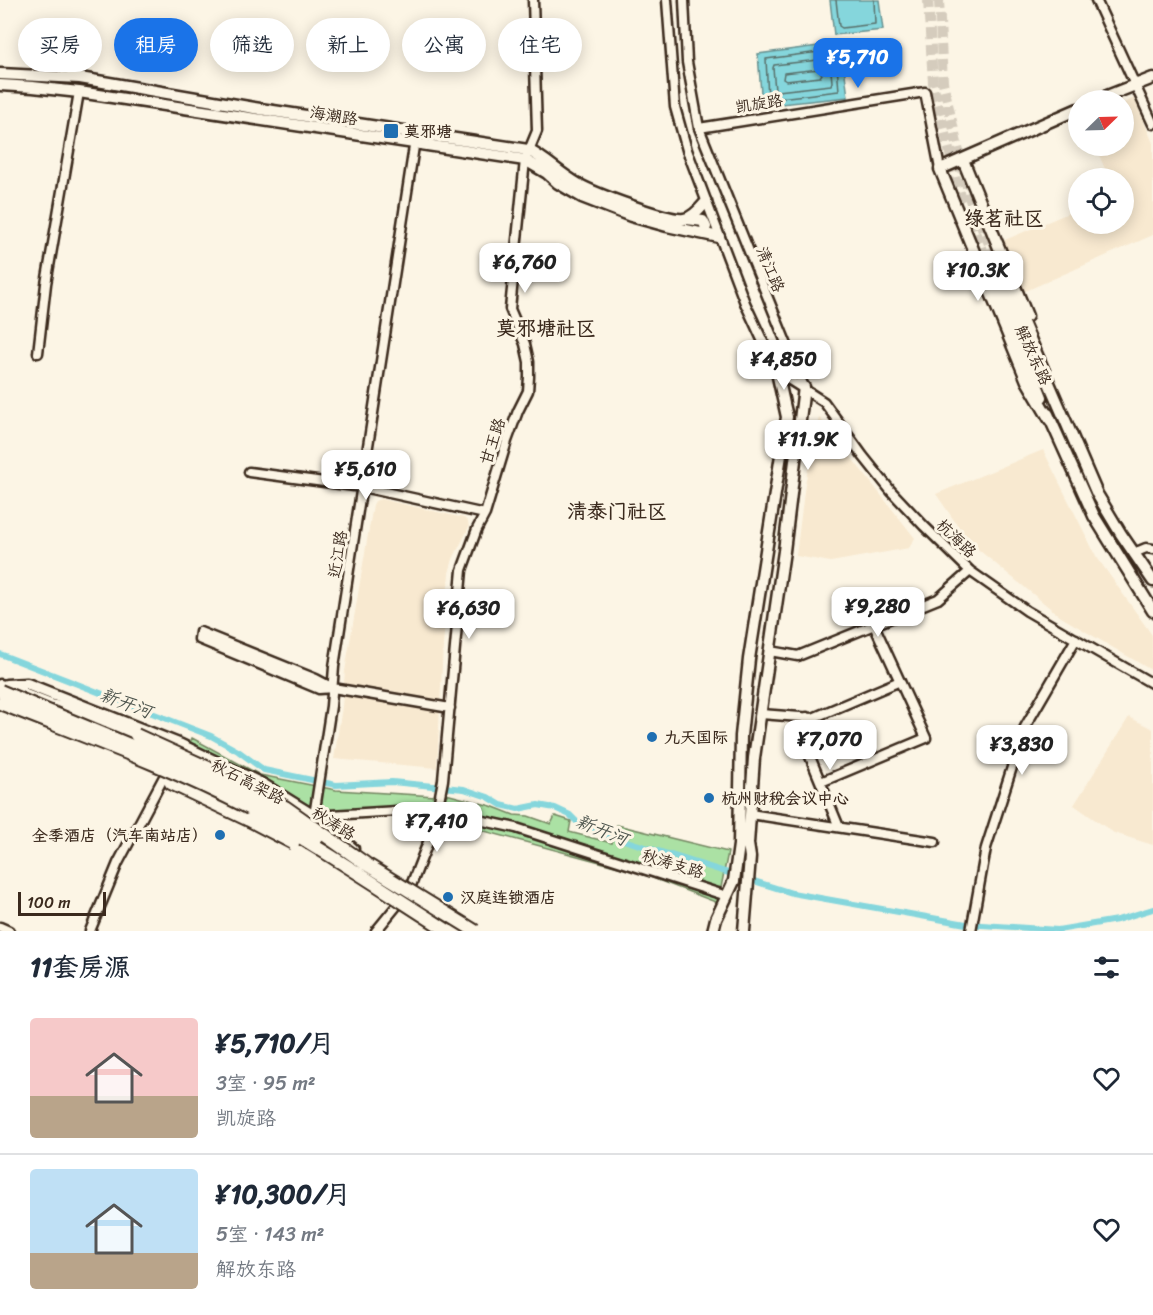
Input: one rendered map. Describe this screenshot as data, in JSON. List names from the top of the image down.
{
  "streets": {
    "highway": ["秋石高架路"],
    "main road": [
      "海潮路",
      "清江路",
      "解放东路",
      "秋涛路"
    ],
    "street": [
      "凯旋路",
      "甘王路",
      "杭海路",
      "近江路",
      "秋涛支路"
    ]
  },
  "crossings": [
    ["凯旋路", "清江路"],
    ["凯旋路", "解放东路"],
    ["海潮路", "甘王路"],
    ["海潮路", "近江路"],
    ["清江路", "杭海路"],
    ["甘王路", "秋涛路"],
    ["甘王路", "秋涛支路"],
    ["近江路", "秋涛路"],
    ["秋石高架路", "秋涛路"]
  ],
  "districts": ["绿茗社区", "莫邪塘社区", "清泰门社区"],
  "water": ["新开河"],
  "places": {
    "transit": ["莫邪塘"],
    "other": [
      "九天国际",
      "杭州财税会议中心",
      "全季酒店（汽车南站店）",
      "汉庭连锁酒店"
    ]
  },
  "scale_bar": "100 m",
  "north": "top right",
  "page": {
    "chip": [
      "买房",
      "租房",
      "筛选",
      "新上",
      "公寓",
      "住宅"
    ],
    "price": [
      "¥5,710",
      "¥6,760",
      "¥10.3K",
      "¥4,850",
      "¥11.9K",
      "¥5,610",
      "¥9,280",
      "¥6,630",
      "¥7,070",
      "¥3,830",
      "¥7,410"
    ],
    "scale": "100 m",
    "heading": "11套房源",
    "list": [
      {
        "name": "¥5,710/月",
        "note": "3室 · 95 m² · 凯旋路"
      },
      {
        "name": "¥10,300/月",
        "note": "5室 · 143 m² · 解放东路"
      }
    ]
  }
}
